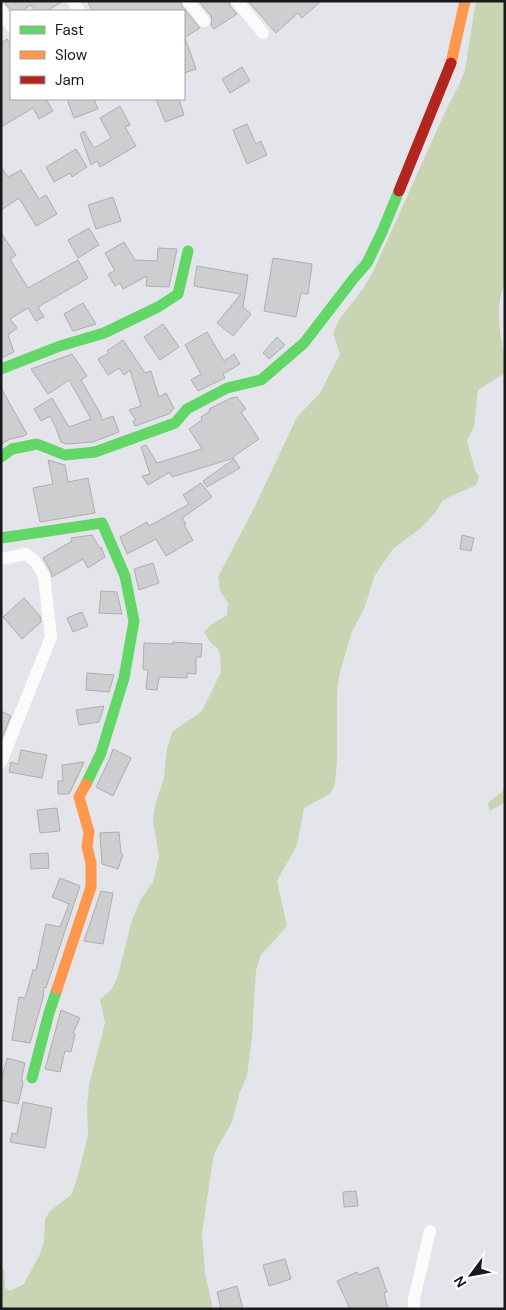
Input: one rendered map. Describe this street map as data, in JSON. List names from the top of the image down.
{
  "legend": ["Fast", "Slow", "Jam"],
  "north": "bottom left"
}
